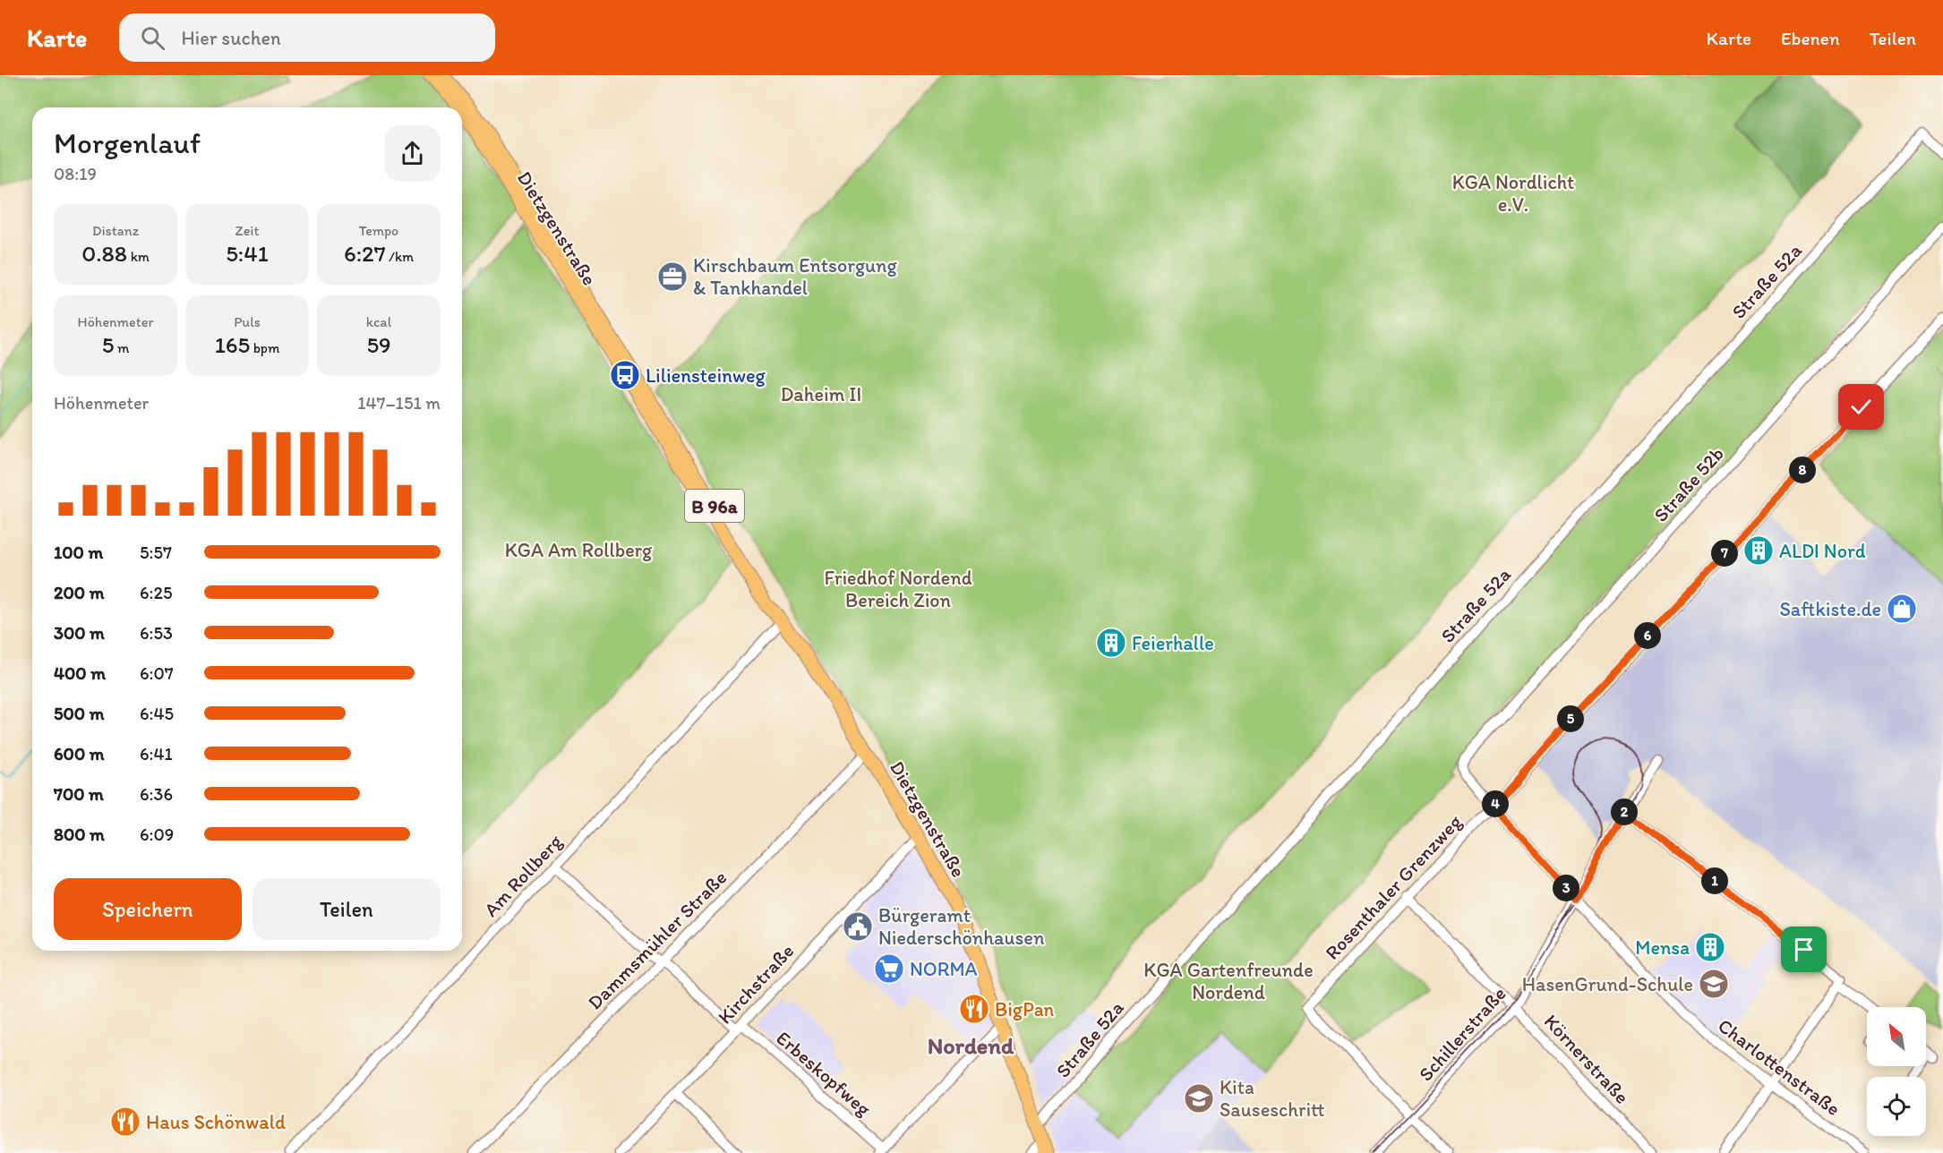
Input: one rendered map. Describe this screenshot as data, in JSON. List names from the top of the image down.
{
  "streets": {
    "main road": ["Dietzgenstraße", "B 96a"],
    "street": [
      "Straße 52a",
      "Straße 52b",
      "Am Rollberg",
      "Rosenthaler Grenzweg",
      "Dammsmühler Straße",
      "Kirchstraße",
      "Schillerstraße",
      "Körnerstraße",
      "Charlottenstraße",
      "Erbeskopfweg"
    ]
  },
  "crossings": [
    ["Dietzgenstraße", "Straße 52a"],
    ["Dietzgenstraße", "Am Rollberg"],
    ["Dietzgenstraße", "Dammsmühler Straße"],
    ["Dietzgenstraße", "Kirchstraße"],
    ["Straße 52b", "Charlottenstraße"],
    ["Am Rollberg", "Erbeskopfweg"],
    ["Rosenthaler Grenzweg", "Schillerstraße"],
    ["Rosenthaler Grenzweg", "Körnerstraße"],
    ["Rosenthaler Grenzweg", "Charlottenstraße"],
    ["Dammsmühler Straße", "Erbeskopfweg"],
    ["Kirchstraße", "Erbeskopfweg"],
    ["Schillerstraße", "Körnerstraße"],
    ["Schillerstraße", "Charlottenstraße"]
  ],
  "districts": ["Nordend"],
  "parks": [
    "KGA Nordlicht e.V.",
    "Daheim II",
    "KGA Am Rollberg",
    "Friedhof Nordend Bereich Zion",
    "KGA Gartenfreunde Nordend"
  ],
  "places": {
    "office": ["Kirschbaum Entsorgung & Tankhandel"],
    "bus stop": ["Liliensteinweg"],
    "building": ["ALDI Nord", "Feierhalle", "Mensa"],
    "shop": ["Saftkiste.de"],
    "public building": ["Bürgeramt Niederschönhausen"],
    "supermarket": ["NORMA"],
    "school or university": ["HasenGrund-Schule", "Kita Sauseschritt"],
    "restaurant": ["BigPan", "Haus Schönwald"]
  },
  "north": "top left",
  "page": {
    "header": "Karte",
    "search": "Hier suchen",
    "nav": ["Karte", "Ebenen", "Teilen"],
    "heading": ["Morgenlauf", "08:19"],
    "stats": [
      ["Distanz", "0.88 km"],
      ["Zeit", "5:41"],
      ["Tempo", "6:27 /km"],
      ["Höhenmeter", "5 m"],
      ["Puls", "165 bpm"],
      ["kcal", "59"]
    ],
    "chart": ["Höhenmeter", "147–151 m"],
    "pins": [
      "8",
      "7",
      "6",
      "5",
      "4",
      "2",
      "1",
      "3"
    ],
    "list": [
      {
        "name": "100 m",
        "note": "5:57"
      },
      {
        "name": "200 m",
        "note": "6:25"
      },
      {
        "name": "300 m",
        "note": "6:53"
      },
      {
        "name": "400 m",
        "note": "6:07"
      },
      {
        "name": "500 m",
        "note": "6:45"
      },
      {
        "name": "600 m",
        "note": "6:41"
      },
      {
        "name": "700 m",
        "note": "6:36"
      },
      {
        "name": "800 m",
        "note": "6:09"
      }
    ],
    "buttons": ["Speichern", "Teilen"]
  }
}
